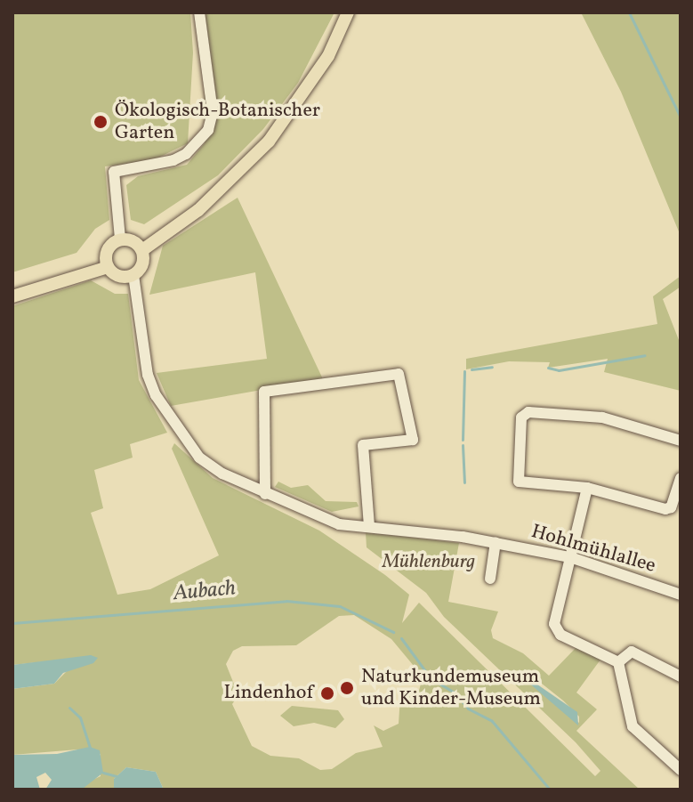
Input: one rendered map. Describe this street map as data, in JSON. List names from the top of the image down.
{
  "streets": {
    "street": ["Hohlmühlallee"]
  },
  "water": ["Aubach"],
  "parks": ["Mühlenburg"],
  "places": ["Ökologisch-Botanischer Garten", "Naturkundemuseum und Kinder-Museum", "Lindenhof"]
}
